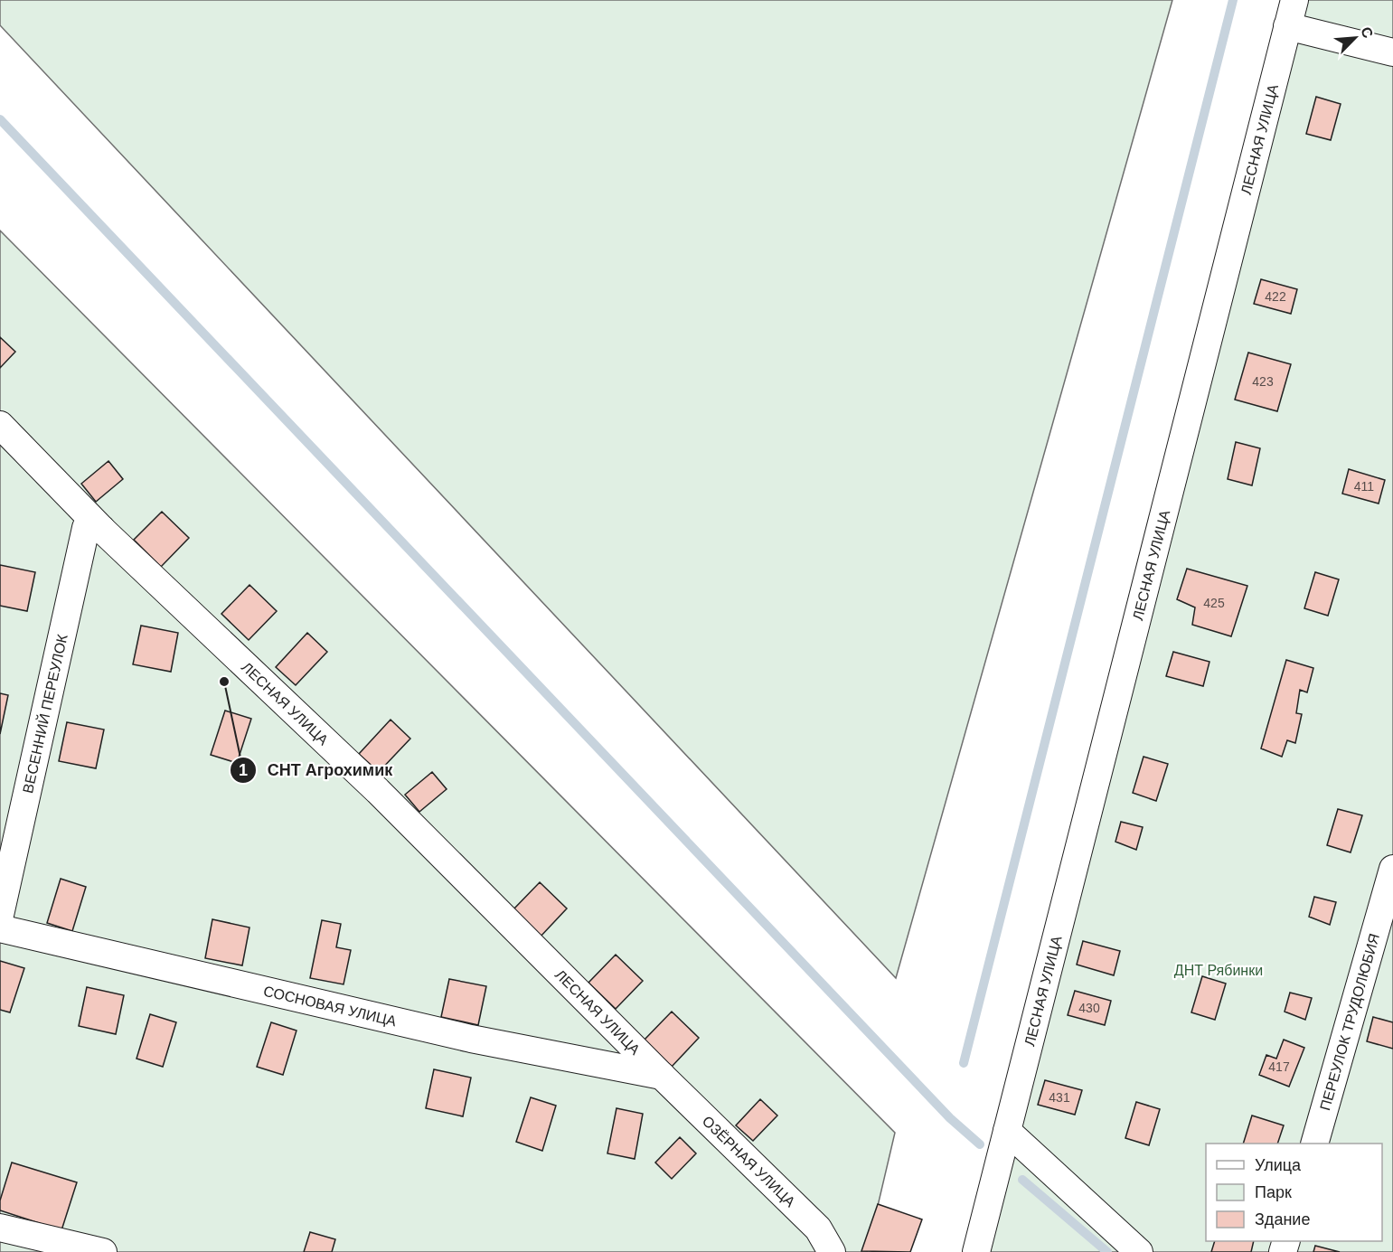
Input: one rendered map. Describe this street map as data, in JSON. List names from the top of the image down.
{
  "streets": {
    "street": [
      "ЛЕСНАЯ УЛИЦА",
      "ВЕСЕННИЙ ПЕРЕУЛОК",
      "СОСНОВАЯ УЛИЦА",
      "ПЕРЕУЛОК ТРУДОЛЮБИЯ",
      "ОЗЁРНАЯ УЛИЦА"
    ]
  },
  "crossings": [
    ["ЛЕСНАЯ УЛИЦА", "ВЕСЕННИЙ ПЕРЕУЛОК"],
    ["ЛЕСНАЯ УЛИЦА", "СОСНОВАЯ УЛИЦА"],
    ["ЛЕСНАЯ УЛИЦА", "ОЗЁРНАЯ УЛИЦА"],
    ["СОСНОВАЯ УЛИЦА", "ОЗЁРНАЯ УЛИЦА"]
  ],
  "parks": ["ДНТ Рябинки"],
  "places": ["СНТ Агрохимик"],
  "house_numbers": [
    "422",
    "423",
    "411",
    "425",
    "430",
    "417",
    "431"
  ],
  "legend": ["Улица", "Парк", "Здание"],
  "north": "top right"
}
